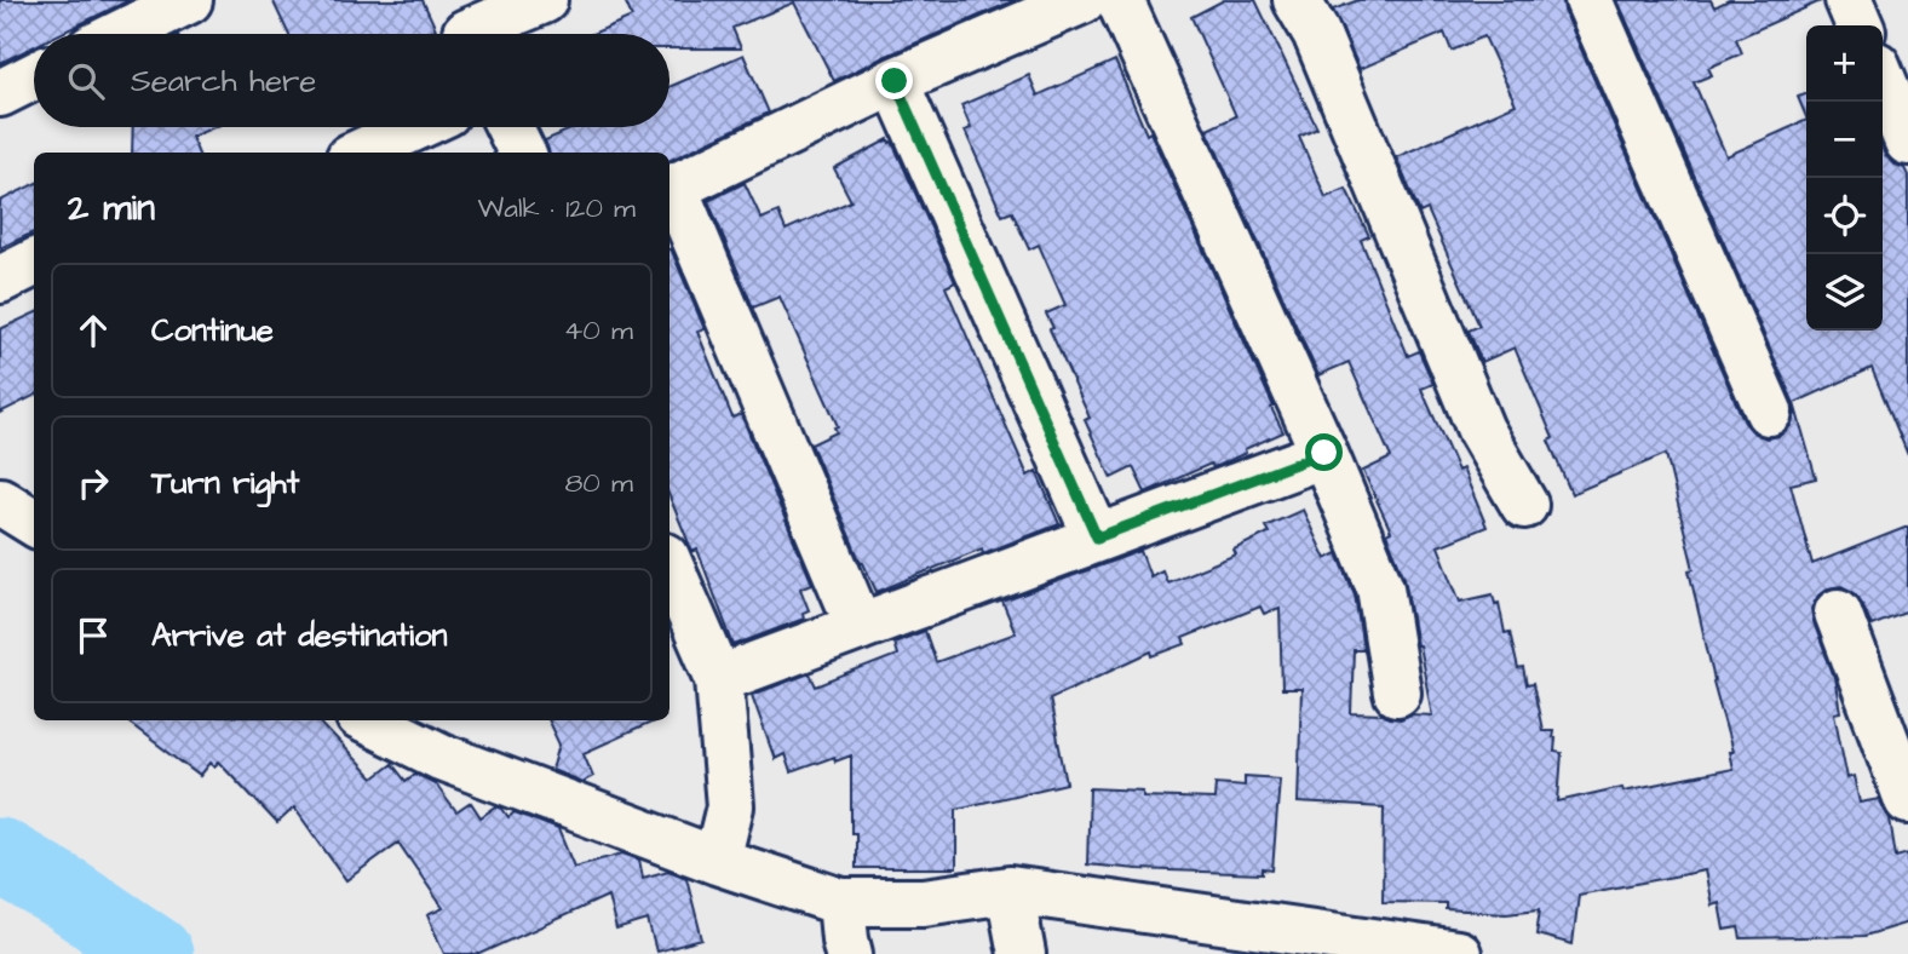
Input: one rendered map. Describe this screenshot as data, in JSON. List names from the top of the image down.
{
  "page": {
    "map_buttons": ["+", "−"],
    "search": "Search here",
    "heading": ["2 min", "Walk · 120 m"],
    "list": [
      ["Continue", "40 m"],
      ["Turn right", "80 m"],
      "Arrive at destination"
    ]
  }
}
